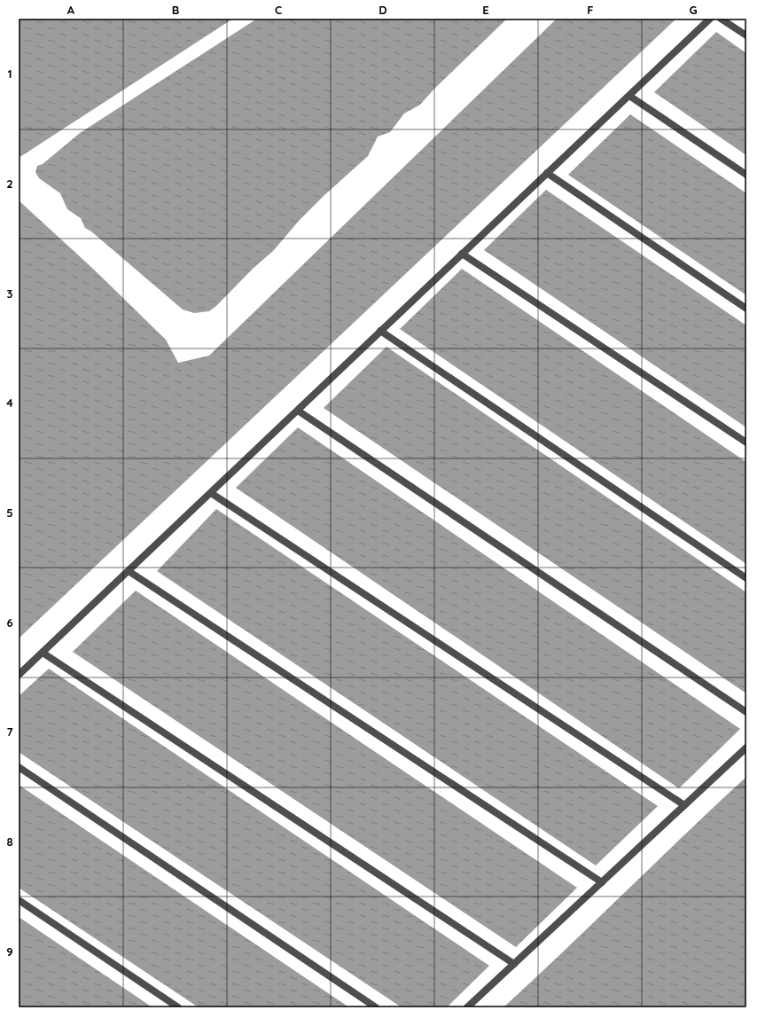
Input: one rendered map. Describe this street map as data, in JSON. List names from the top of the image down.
{
  "grid": {
    "columns": [
      "A",
      "B",
      "C",
      "D",
      "E",
      "F",
      "G"
    ],
    "rows": [
      "1",
      "2",
      "3",
      "4",
      "5",
      "6",
      "7",
      "8",
      "9"
    ]
  }
}
